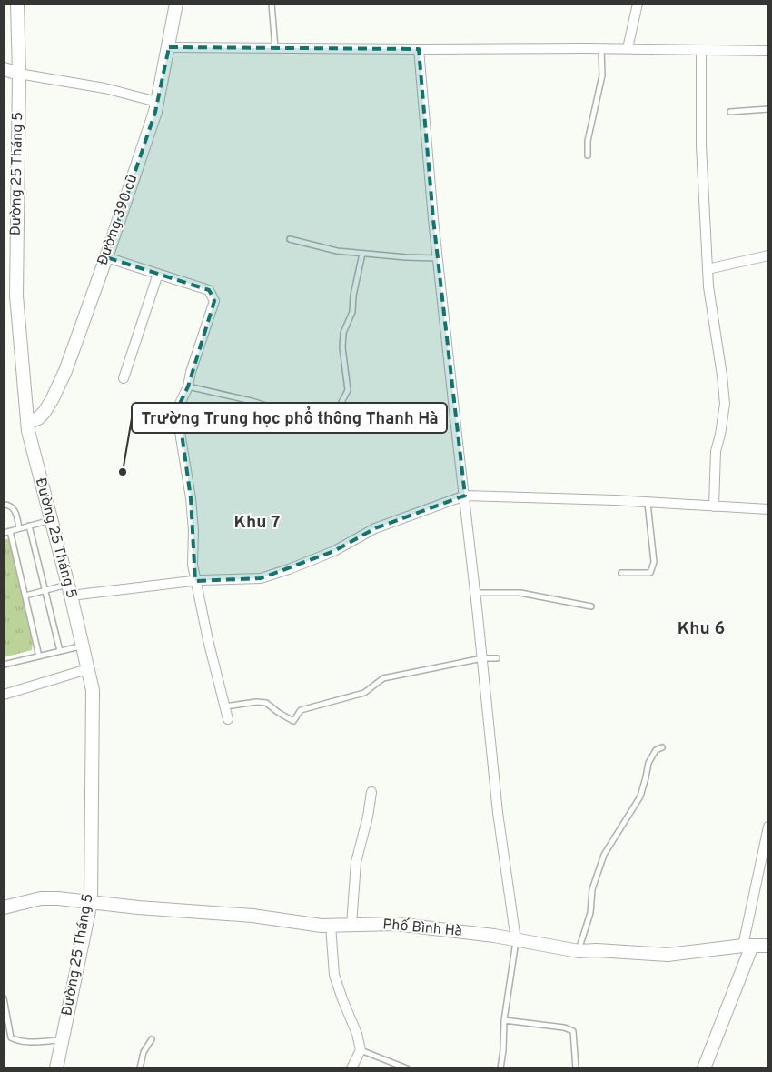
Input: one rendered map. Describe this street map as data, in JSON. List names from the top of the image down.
{
  "streets": {
    "main road": ["Đường 25 Tháng 5", "Đường 390 cũ", "Phố Bình Hà"]
  },
  "crossings": [
    ["Đường 25 Tháng 5", "Đường 390 cũ"],
    ["Đường 25 Tháng 5", "Phố Bình Hà"]
  ],
  "districts": ["Khu 7", "Khu 6"],
  "places": ["Trường Trung học phổ thông Thanh Hà"]
}
